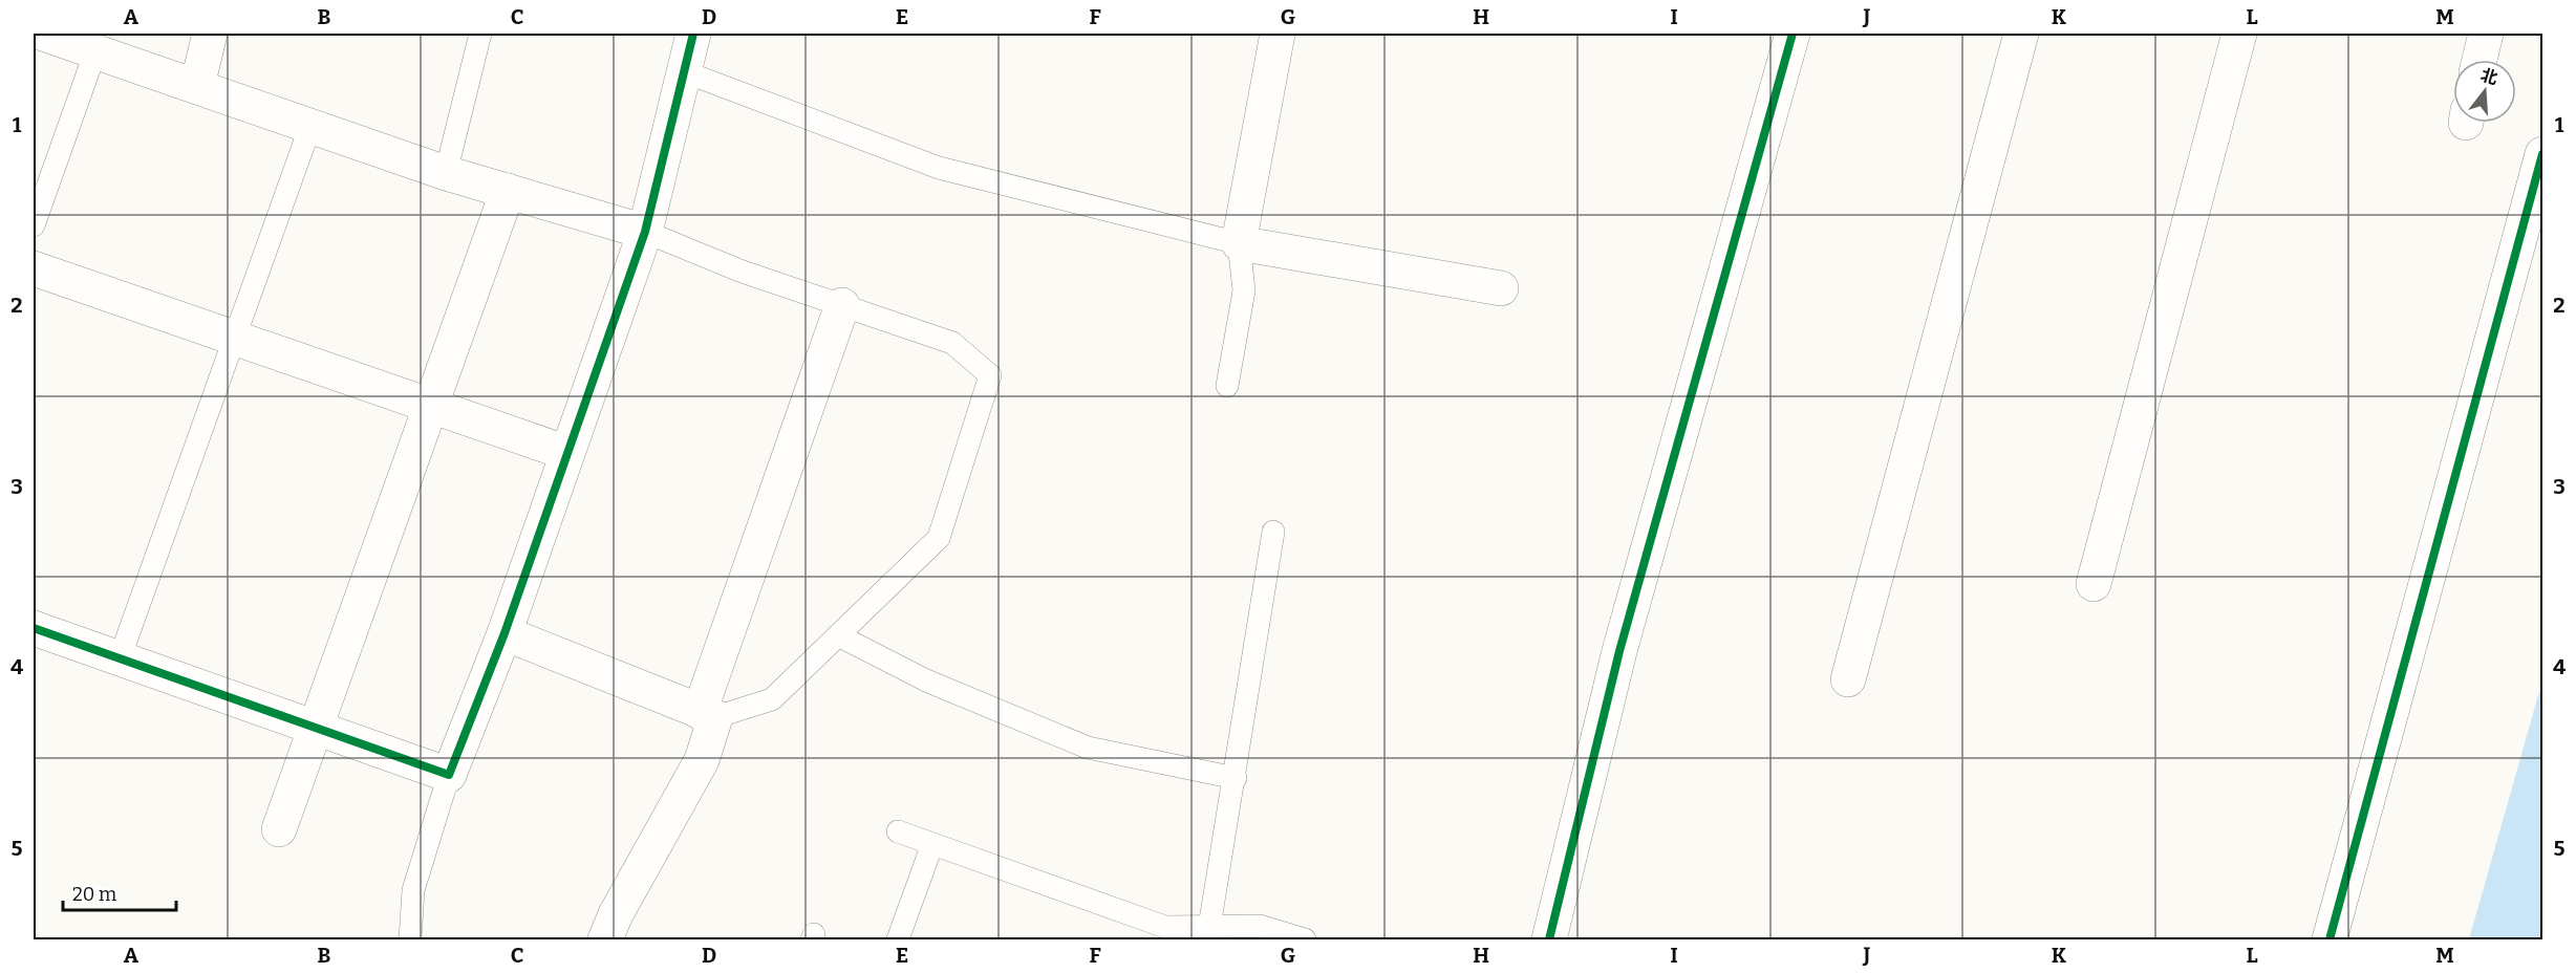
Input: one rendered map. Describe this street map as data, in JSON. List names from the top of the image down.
{
  "scale_bar": "20 m",
  "north": "top",
  "grid": {
    "columns": [
      "A",
      "B",
      "C",
      "D",
      "E",
      "F",
      "G",
      "H",
      "I",
      "J",
      "K",
      "L",
      "M"
    ],
    "rows": [
      "1",
      "2",
      "3",
      "4",
      "5"
    ]
  }
}
